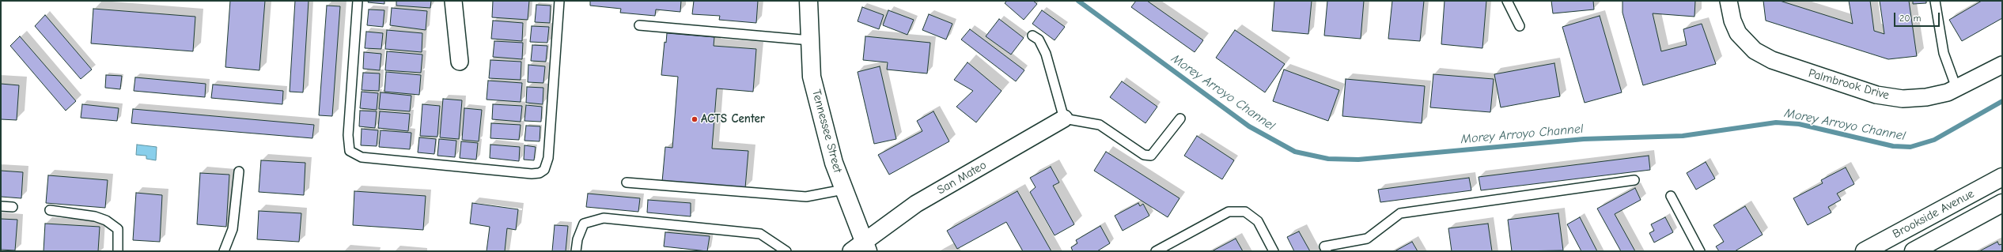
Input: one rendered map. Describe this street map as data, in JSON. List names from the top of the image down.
{
  "streets": {
    "main road": ["Tennessee Street", "Brookside Avenue"],
    "street": ["Palmbrook Drive", "San Mateo"]
  },
  "crossings": [
    ["Tennessee Street", "San Mateo"]
  ],
  "water": ["Morey Arroyo Channel"],
  "places": ["ACTS Center"],
  "scale_bar": "20 m"
}
